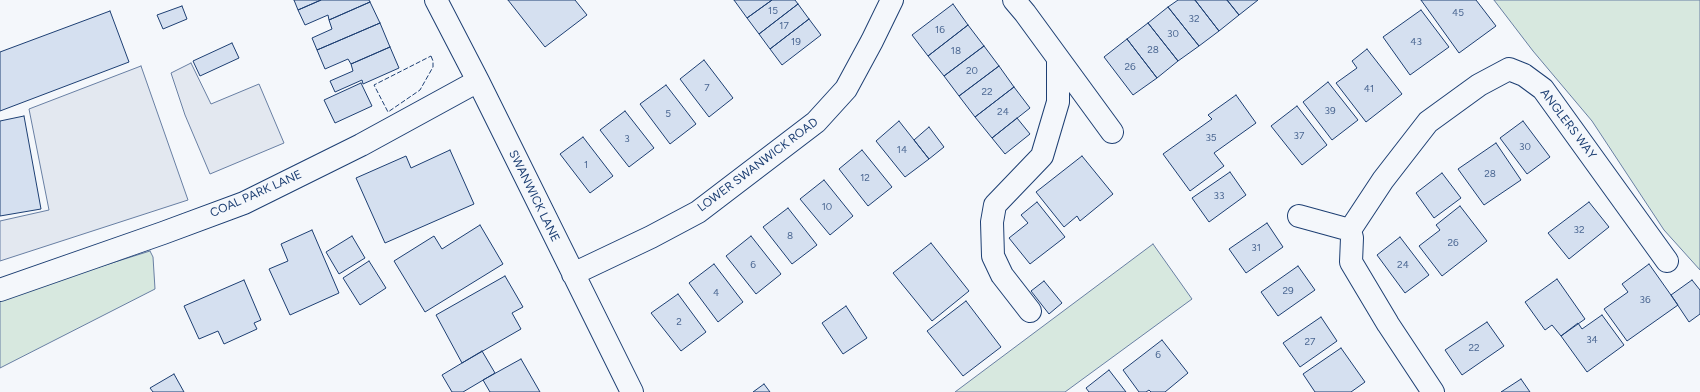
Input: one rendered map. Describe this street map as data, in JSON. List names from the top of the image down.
{
  "streets": {
    "street": [
      "ANGLERS WAY",
      "LOWER SWANWICK ROAD",
      "COAL PARK LANE",
      "SWANWICK LANE"
    ]
  },
  "crossings": [
    ["LOWER SWANWICK ROAD", "SWANWICK LANE"],
    ["COAL PARK LANE", "SWANWICK LANE"]
  ],
  "house_numbers": [
    "15",
    "45",
    "32",
    "17",
    "16",
    "30",
    "19",
    "43",
    "28",
    "18",
    "26",
    "20",
    "7",
    "41",
    "22",
    "39",
    "24",
    "5",
    "37",
    "35",
    "3",
    "30",
    "14",
    "1",
    "28",
    "12",
    "33",
    "10",
    "32",
    "8",
    "26",
    "31",
    "6",
    "24",
    "29",
    "4",
    "36",
    "2",
    "34",
    "27",
    "22",
    "6"
  ]
}
